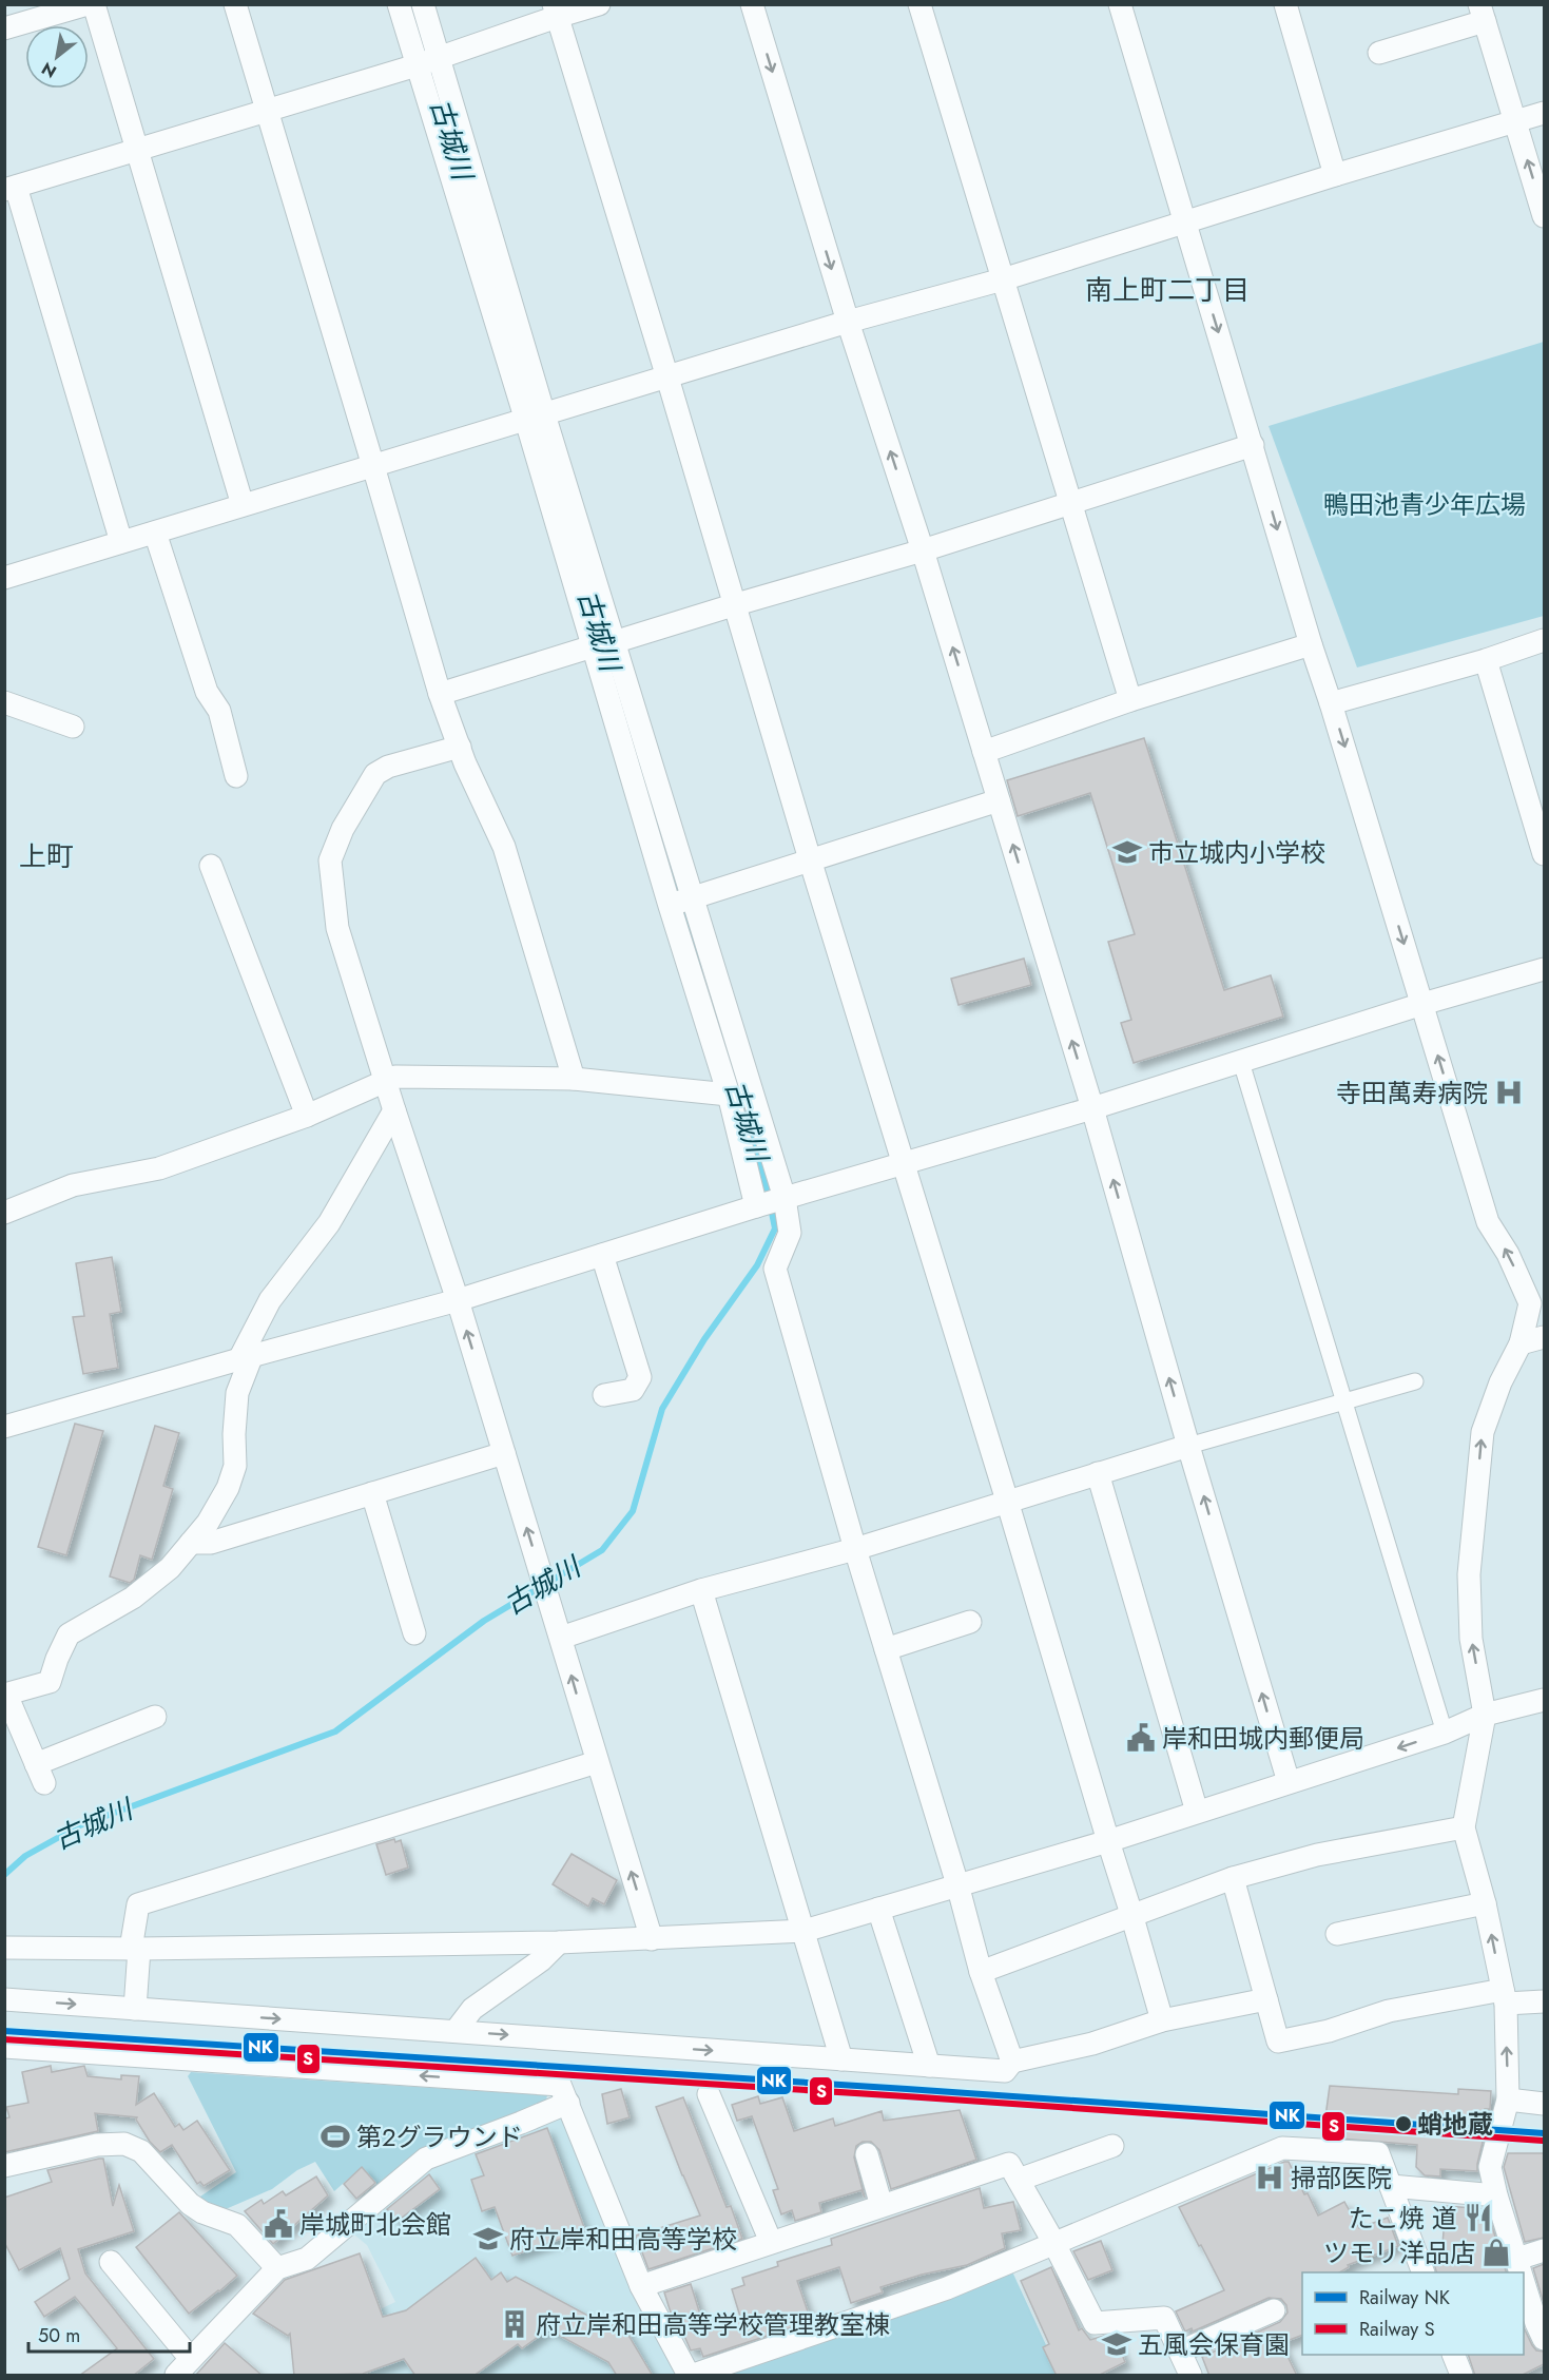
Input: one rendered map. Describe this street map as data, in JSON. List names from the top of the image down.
{
  "districts": ["南上町二丁目", "上町"],
  "water": ["古城川"],
  "parks": ["鴨田池青少年広場"],
  "places": {
    "school or university": ["市立城内小学校", "府立岸和田高等学校", "五風会保育園"],
    "hospital": ["寺田萬寿病院", "掃部医院"],
    "public building": ["岸和田城内郵便局", "岸城町北会館"],
    "other": ["蛸地蔵"],
    "sports": ["第2グラウンド"],
    "restaurant": ["たこ焼 道"],
    "shop": ["ツモリ洋品店"],
    "building": ["府立岸和田高等学校管理教室棟"]
  },
  "lines": ["rail line NK", "rail line S"],
  "legend": ["Railway NK", "Railway S"],
  "scale_bar": "50 m",
  "north": "bottom left"
}
